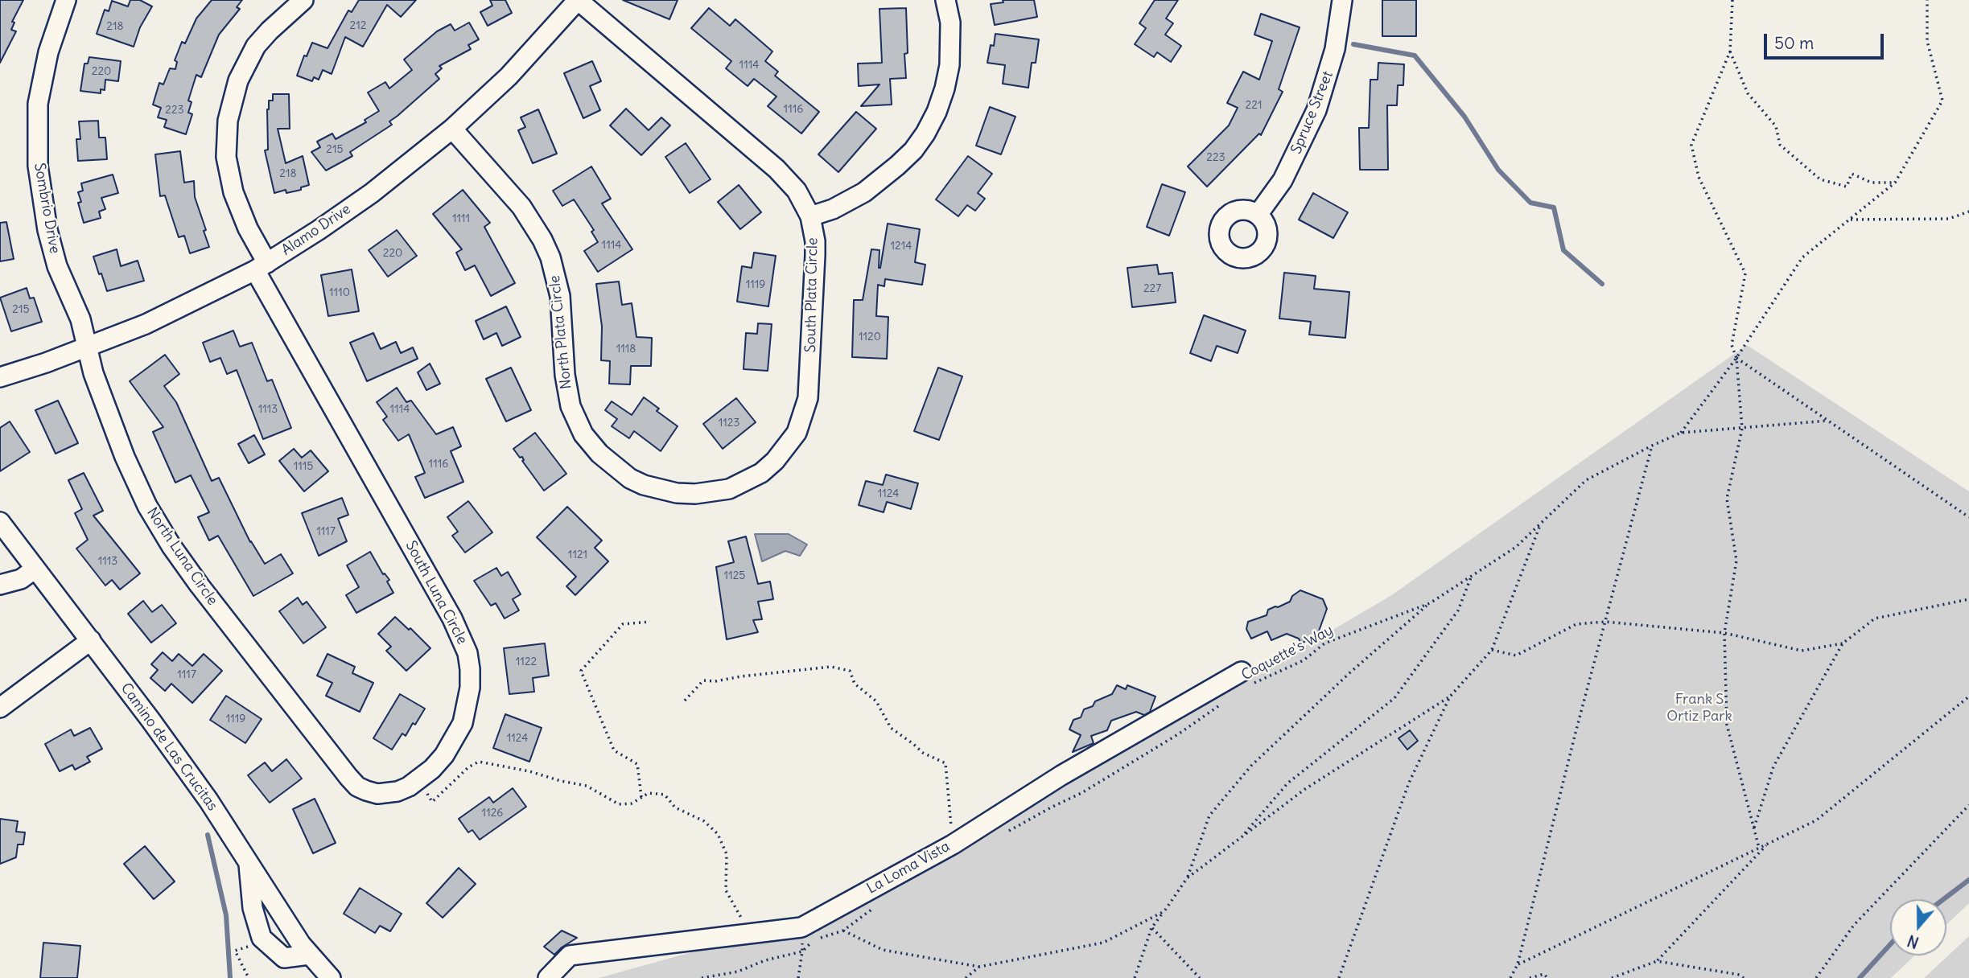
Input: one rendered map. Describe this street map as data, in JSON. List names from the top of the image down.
{
  "streets": {
    "street": [
      "Spruce Street",
      "Sombrio Drive",
      "Alamo Drive",
      "South Plata Circle",
      "North Plata Circle",
      "North Luna Circle",
      "South Luna Circle",
      "Camino de Las Crucitas",
      "La Loma Vista"
    ],
    "path": ["Coquette's Way"]
  },
  "crossings": [
    ["Sombrio Drive", "Alamo Drive"],
    ["Sombrio Drive", "North Luna Circle"],
    ["Alamo Drive", "South Plata Circle"],
    ["Alamo Drive", "North Plata Circle"],
    ["Alamo Drive", "North Luna Circle"],
    ["Alamo Drive", "South Luna Circle"],
    ["South Plata Circle", "North Plata Circle"],
    ["North Luna Circle", "South Luna Circle"],
    ["Coquette's Way", "La Loma Vista"]
  ],
  "parks": ["Frank S Ortiz Park"],
  "house_numbers": [
    "212",
    "218",
    "1114",
    "220",
    "221",
    "1116",
    "223",
    "215",
    "223",
    "218",
    "1111",
    "1114",
    "1214",
    "220",
    "1119",
    "227",
    "1110",
    "215",
    "1120",
    "1118",
    "1113",
    "1114",
    "1123",
    "1116",
    "1115",
    "1124",
    "1117",
    "1121",
    "1113",
    "1125",
    "1122",
    "1117",
    "1119",
    "1124",
    "1126"
  ],
  "scale_bar": "50 m",
  "north": "bottom"
}
